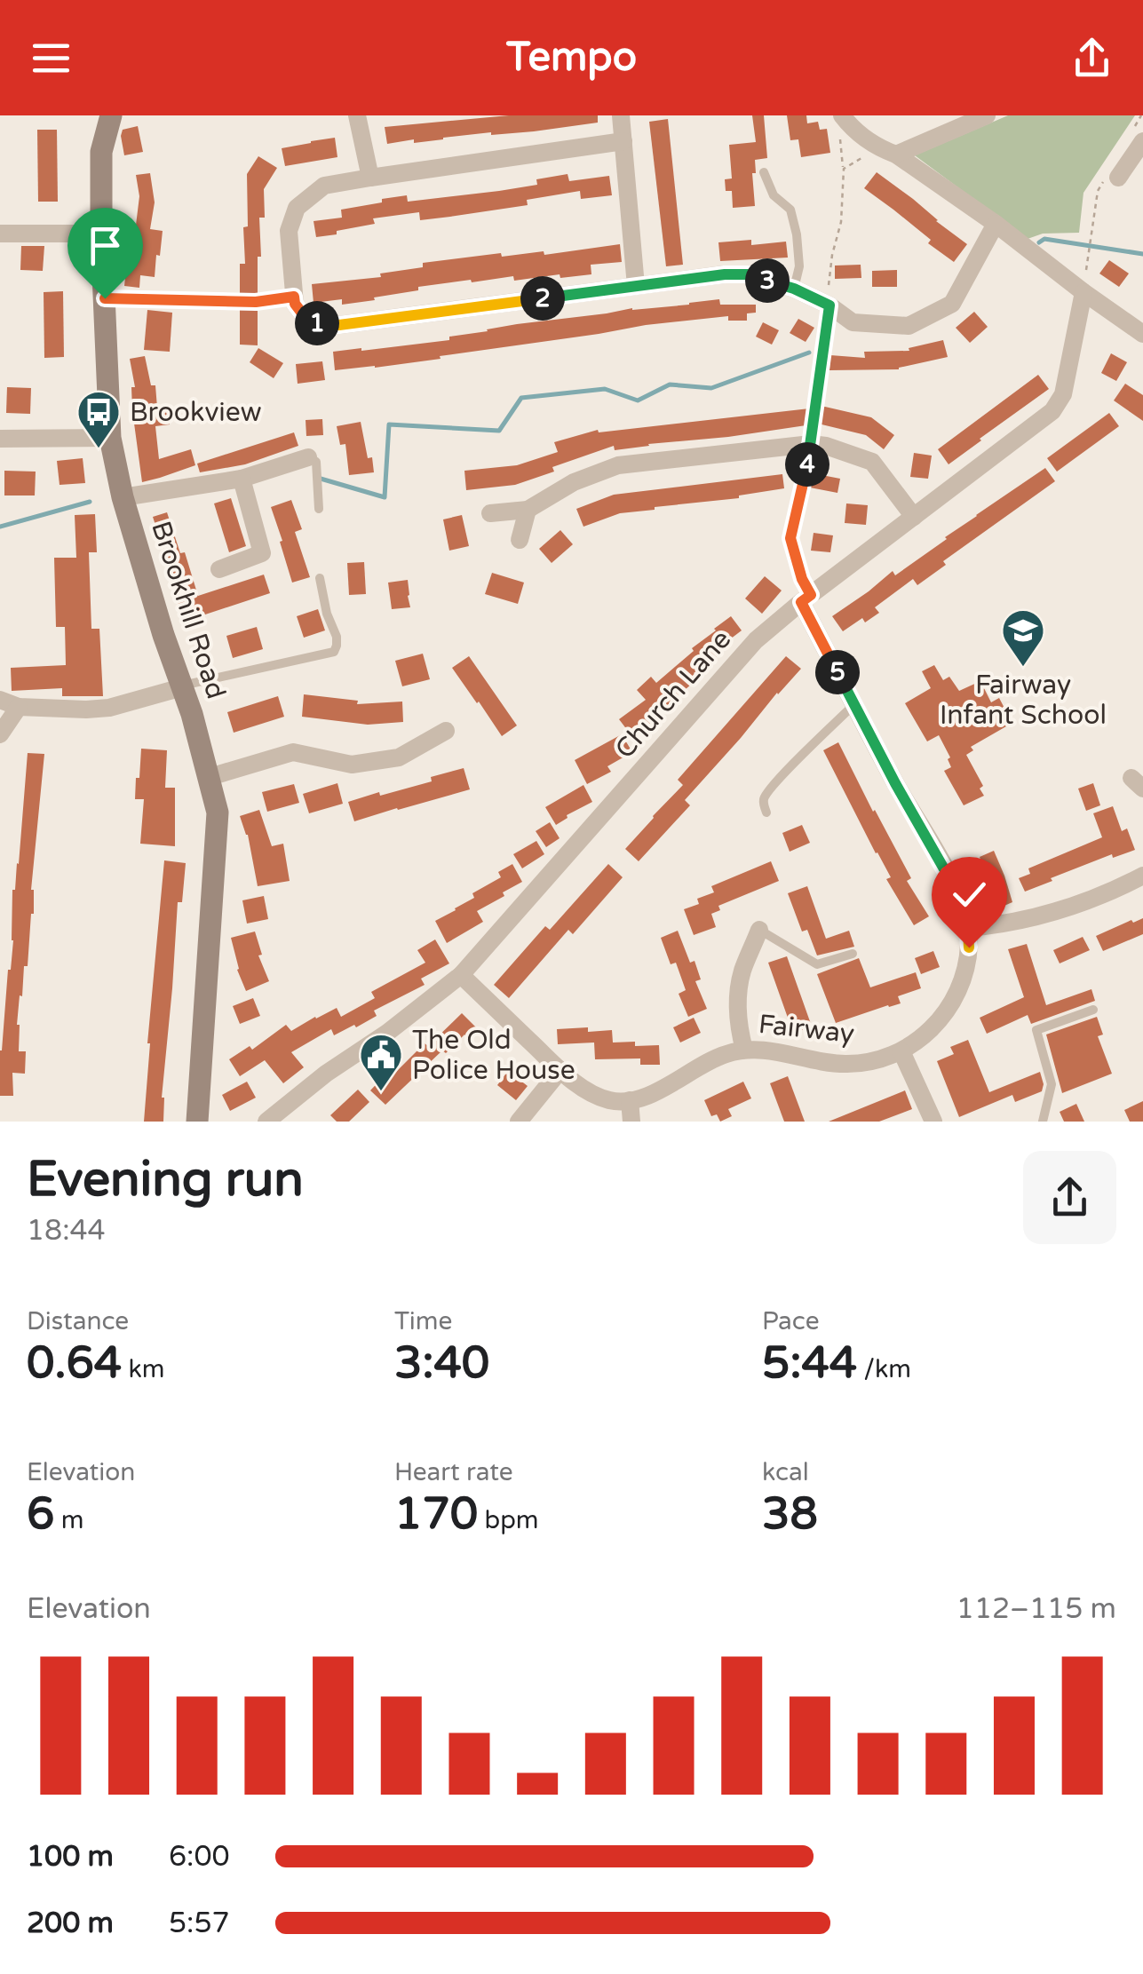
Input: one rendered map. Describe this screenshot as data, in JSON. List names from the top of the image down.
{
  "streets": {
    "street": ["Brookhill Road", "Church Lane", "Fairway"]
  },
  "crossings": [
    ["Church Lane", "Fairway"]
  ],
  "places": {
    "bus stop": ["Brookview"],
    "school or university": ["Fairway Infant School"],
    "public building": ["The Old Police House"]
  },
  "page": {
    "header": "Tempo",
    "pins": [
      "3",
      "2",
      "1",
      "4",
      "5"
    ],
    "heading": ["Evening run", "18:44"],
    "stats": [
      ["Distance", "0.64 km"],
      ["Time", "3:40"],
      ["Pace", "5:44 /km"],
      ["Elevation", "6 m"],
      ["Heart rate", "170 bpm"],
      ["kcal", "38"]
    ],
    "chart": ["Elevation", "112–115 m"],
    "list": [
      {
        "name": "100 m",
        "note": "6:00"
      },
      {
        "name": "200 m",
        "note": "5:57"
      }
    ]
  }
}
